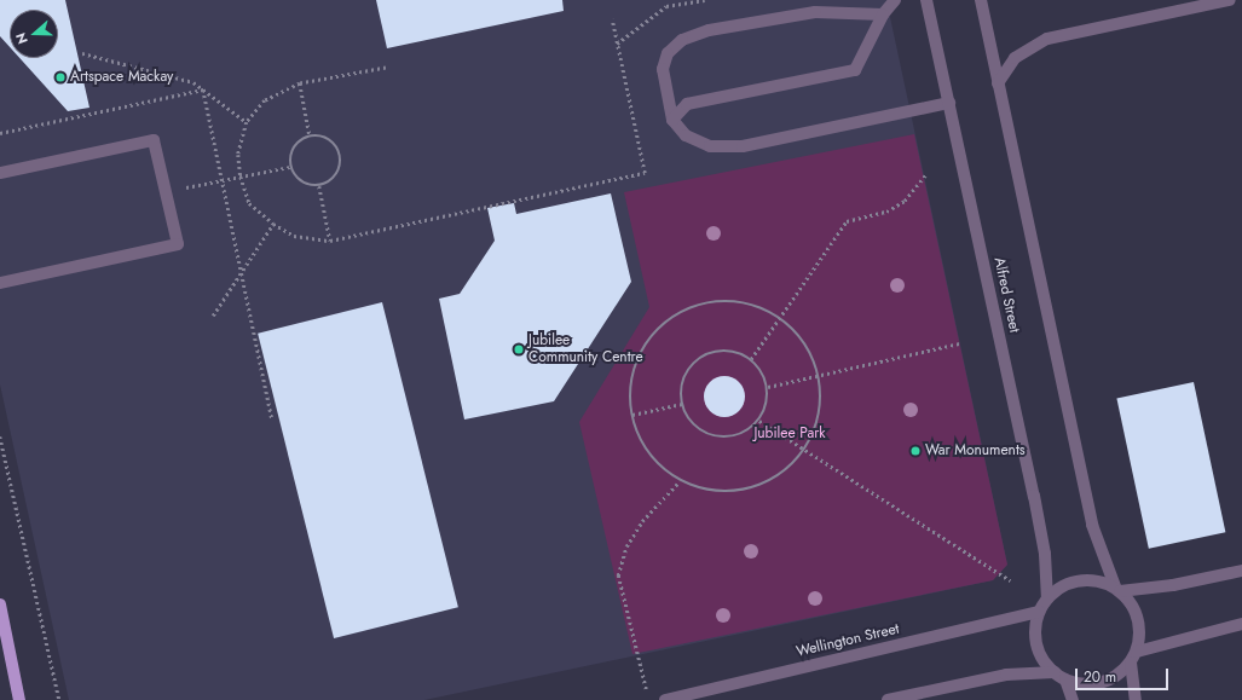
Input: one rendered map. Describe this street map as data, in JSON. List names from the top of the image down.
{
  "streets": {
    "street": ["Alfred Street", "Wellington Street"]
  },
  "crossings": [
    ["Alfred Street", "Wellington Street"]
  ],
  "parks": ["Jubilee Park"],
  "places": ["Artspace Mackay", "Jubilee Community Centre", "War Monuments"],
  "scale_bar": "20 m",
  "north": "left"
}
